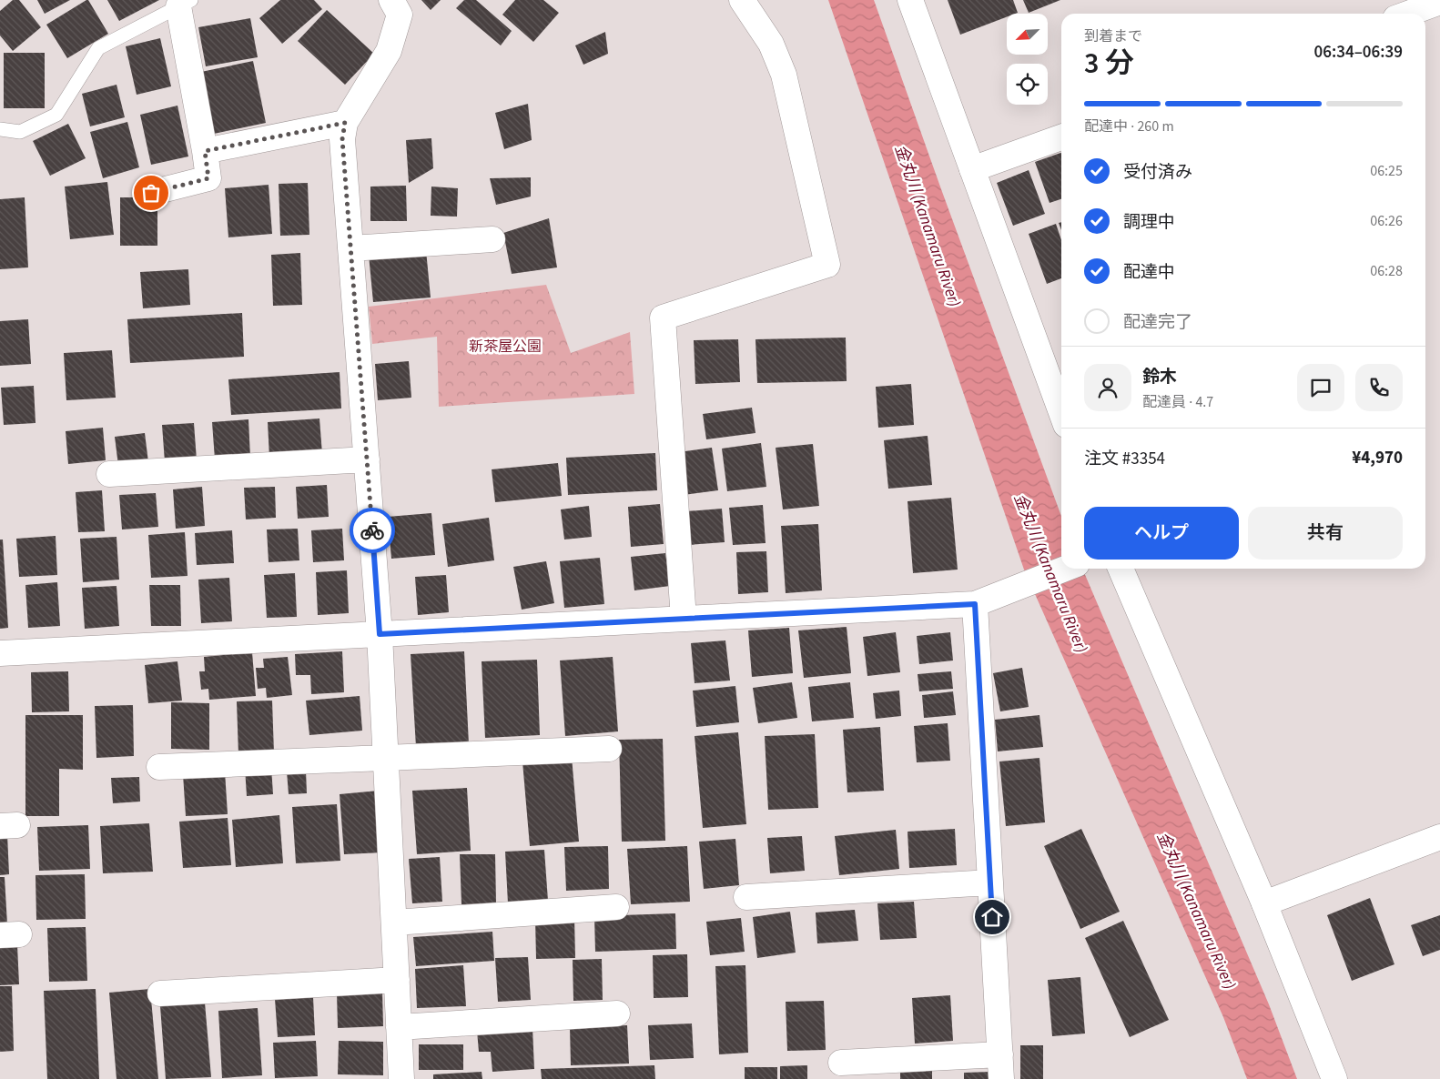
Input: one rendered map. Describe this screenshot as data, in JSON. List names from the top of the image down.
{
  "water": ["金丸川 (Kanamaru River)"],
  "parks": ["新茶屋公園"],
  "north": "bottom left",
  "page": {
    "heading": ["3 分", "到着まで", "06:34–06:39"],
    "panel": [
      "鈴木",
      "配達員 · 4.7",
      "注文 #3354",
      "¥4,970"
    ],
    "bar": "配達中 · 260 m",
    "list": [
      ["受付済み", "06:25"],
      ["調理中", "06:26"],
      ["配達中", "06:28"],
      "配達完了"
    ],
    "buttons": ["ヘルプ", "共有"]
  }
}
